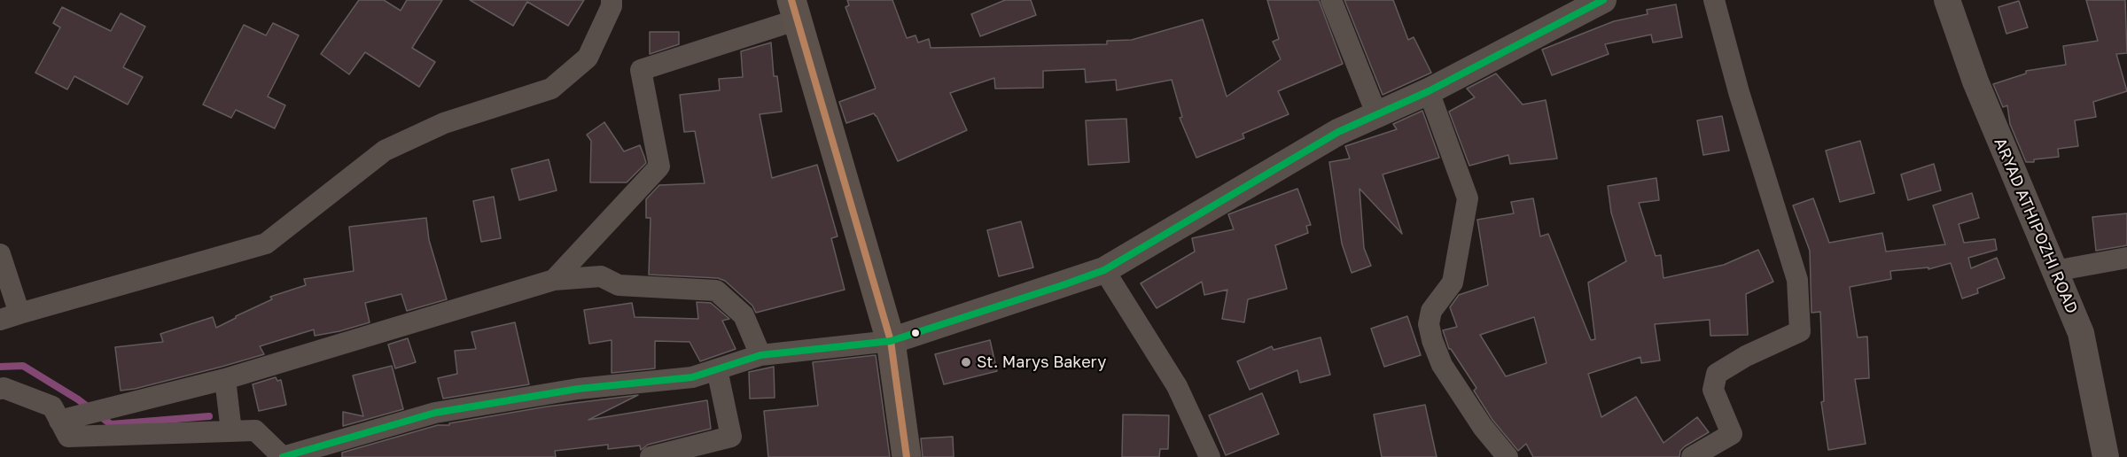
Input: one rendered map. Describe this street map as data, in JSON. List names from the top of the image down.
{
  "streets": {
    "street": ["ARYAD ATHIPOZHI ROAD"]
  },
  "places": ["St. Marys Bakery"]
}
